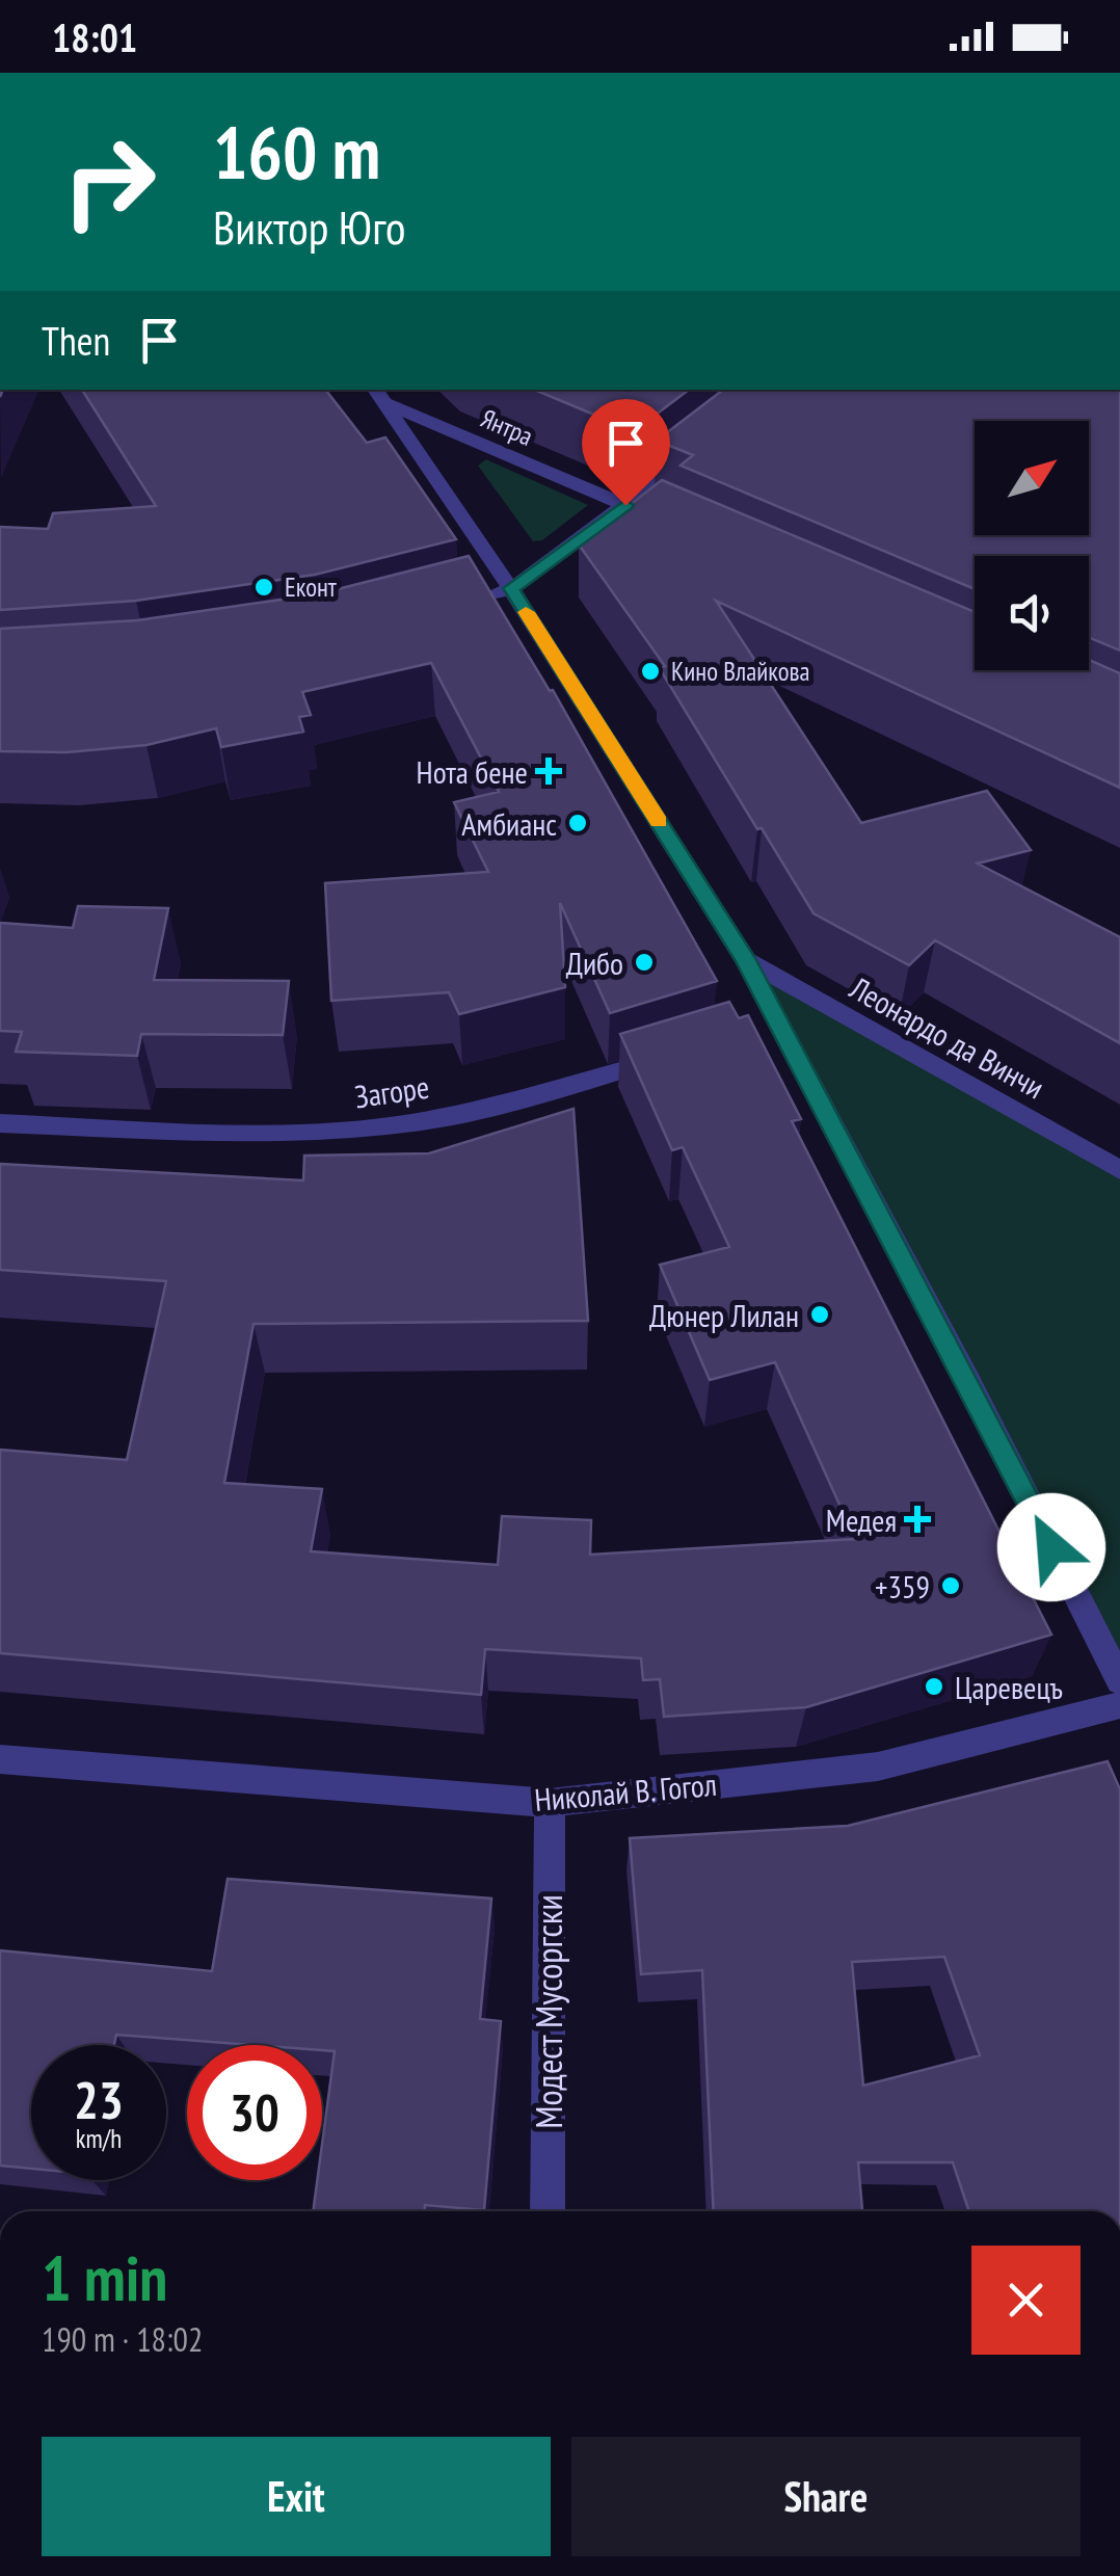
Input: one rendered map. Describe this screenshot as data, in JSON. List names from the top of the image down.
{
  "streets": {
    "street": [
      "Янтра",
      "Леонардо да Винчи",
      "Загоре",
      "Николай В. Гогол",
      "Модест Мусоргски"
    ]
  },
  "crossings": [
    ["Николай В. Гогол", "Модест Мусоргски"]
  ],
  "places": {
    "other": [
      "Еконт",
      "Кино Влайкова",
      "Амбианс",
      "Дибо",
      "Дюнер Лилан",
      "+359",
      "Царевецъ"
    ],
    "health": ["Нота бене", "Медея"]
  },
  "north": "top right",
  "page": {
    "status": "18:01",
    "turn": ["160 m", "Виктор Юго"],
    "then": "Then",
    "speed": "23 km/h",
    "limit": "30",
    "heading": ["1 min", "190 m · 18:02"],
    "buttons": ["Exit", "Share"]
  }
}
